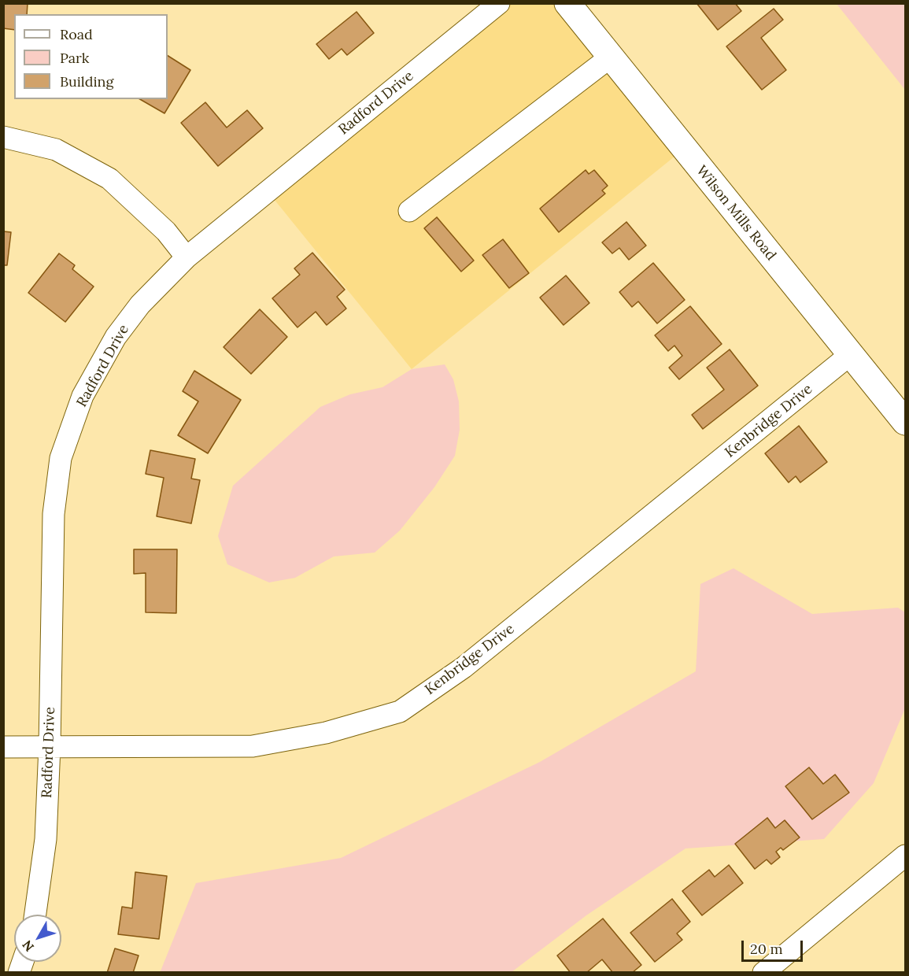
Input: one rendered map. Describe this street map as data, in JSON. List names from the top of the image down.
{
  "streets": {
    "main road": ["Wilson Mills Road"],
    "street": ["Radford Drive", "Kenbridge Drive"]
  },
  "crossings": [
    ["Radford Drive", "Kenbridge Drive"],
    ["Wilson Mills Road", "Kenbridge Drive"]
  ],
  "legend": ["Road", "Park", "Building"],
  "scale_bar": "20 m",
  "north": "bottom left"
}
